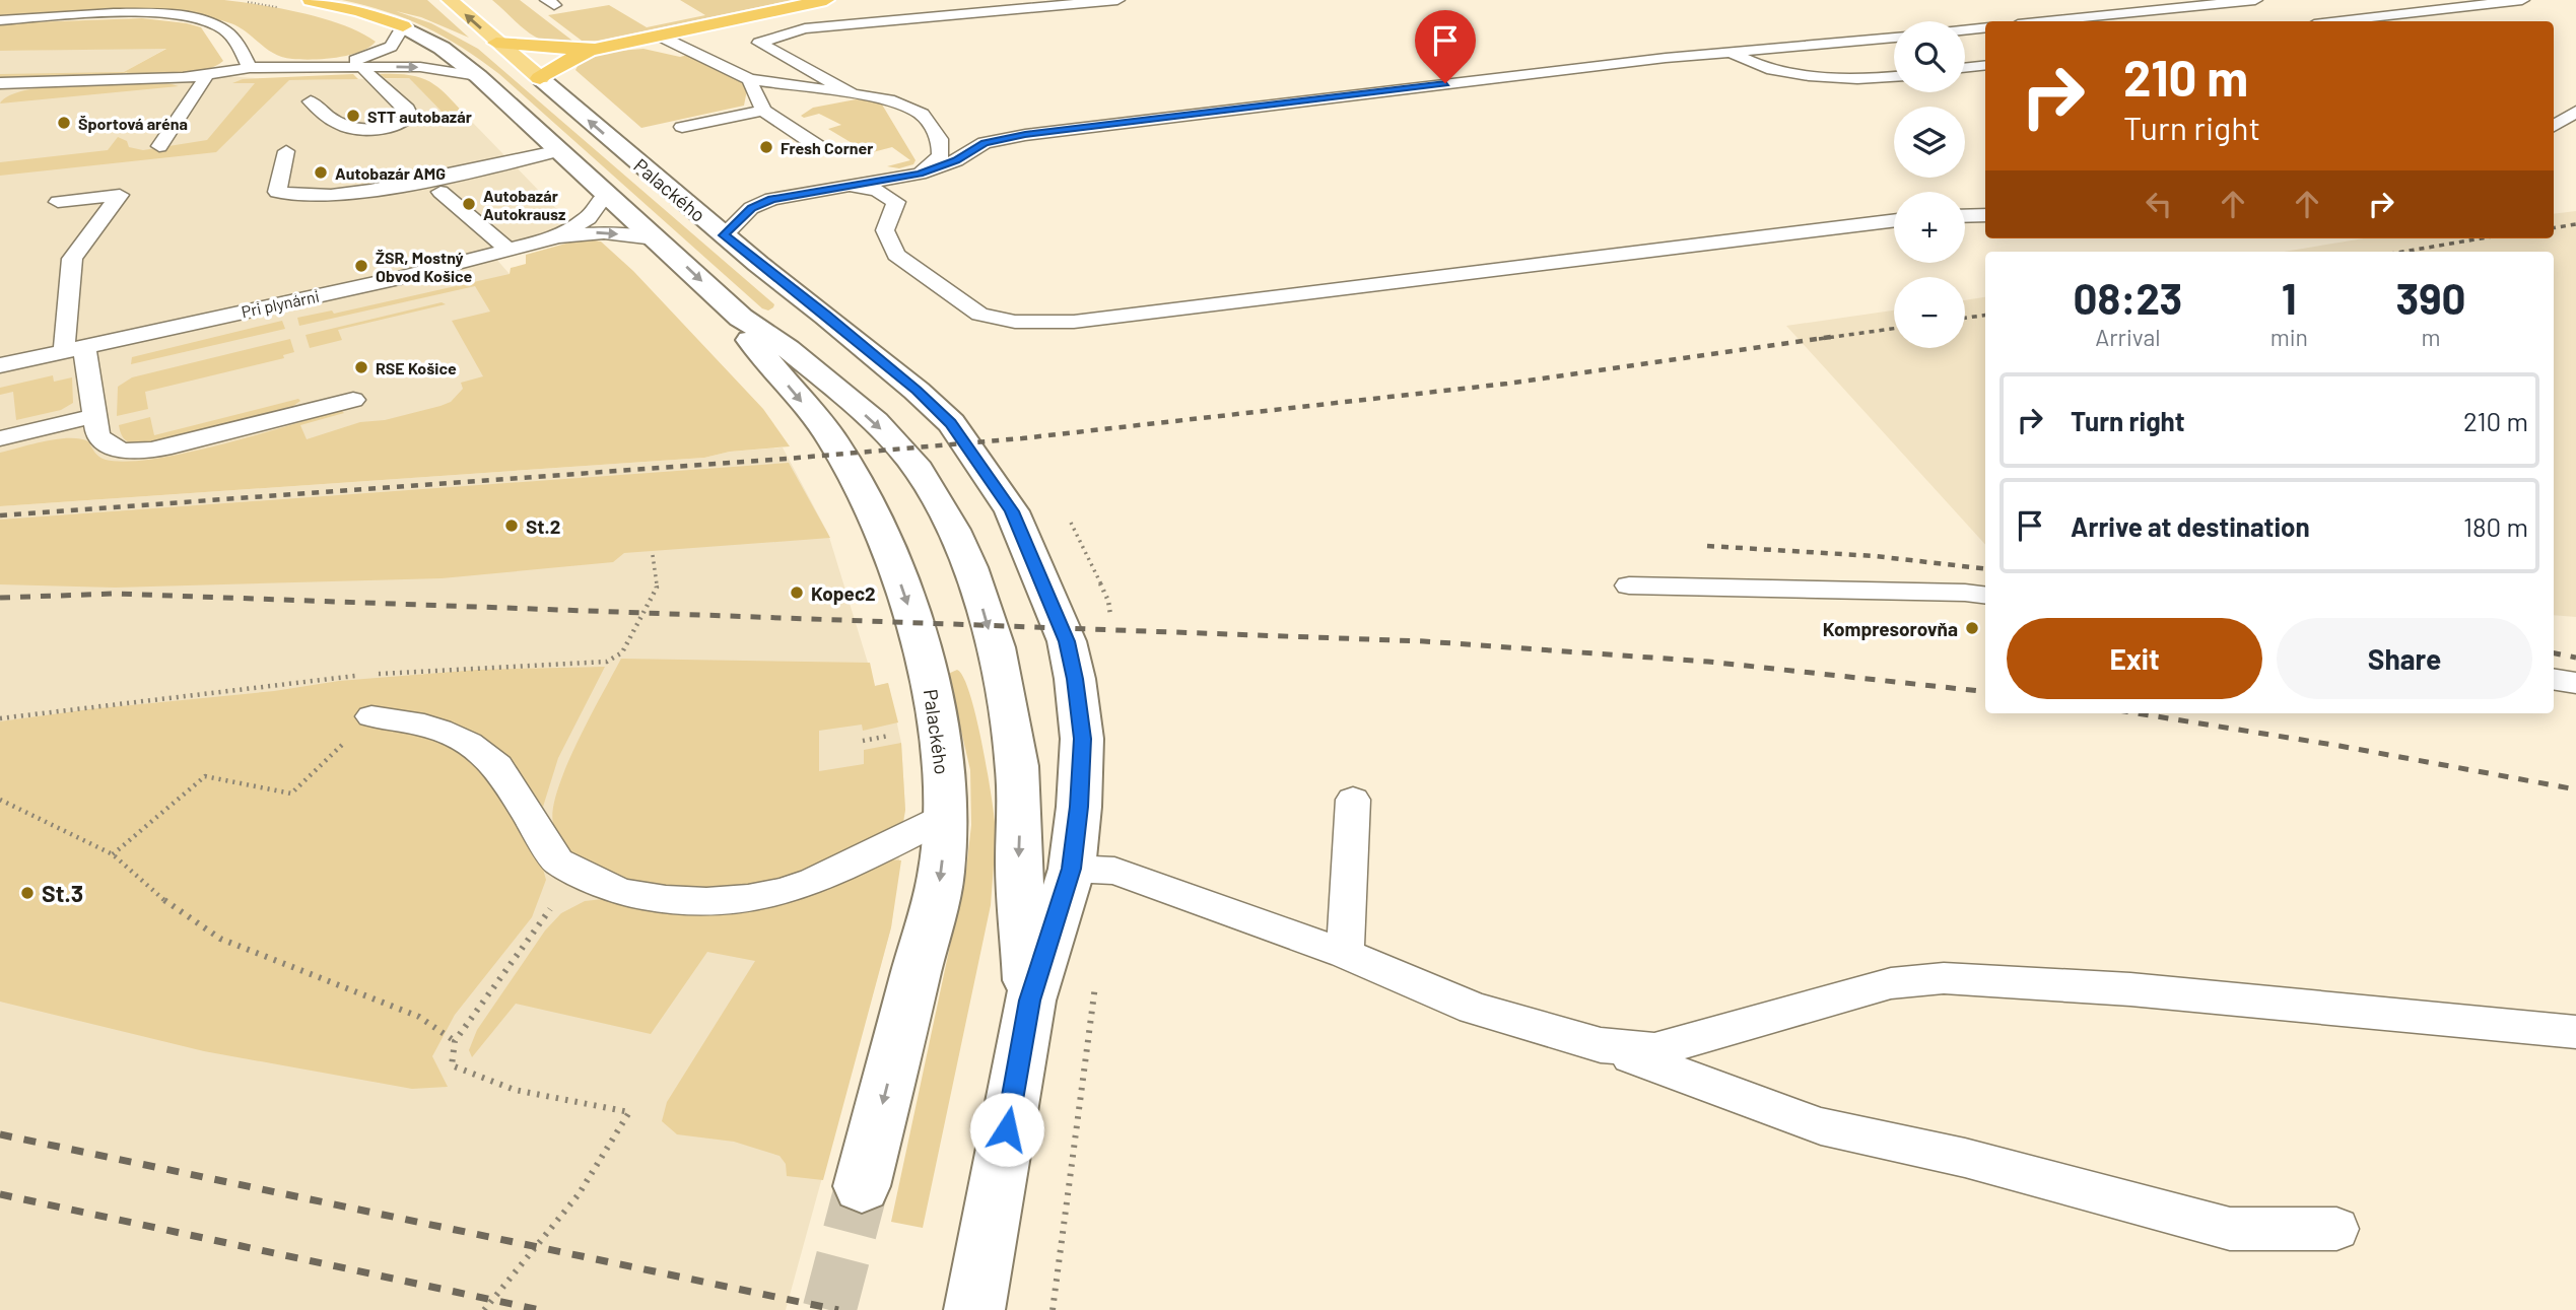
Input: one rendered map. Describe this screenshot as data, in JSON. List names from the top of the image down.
{
  "streets": {
    "street": ["Palackého"],
    "lane": ["Pri plynárni"]
  },
  "crossings": [
    ["Palackého", "Pri plynárni"]
  ],
  "places": [
    "STT autobazár",
    "Športová aréna",
    "Fresh Corner",
    "Autobazár AMG",
    "Autobazár Autokrausz",
    "ŽSR, Mostný Obvod Košice",
    "RSE Košice",
    "St.2",
    "Kopec2",
    "Kompresorovňa",
    "St.3"
  ],
  "page": {
    "map_buttons": ["+", "−"],
    "turn": ["210 m", "Turn right"],
    "eta": [
      "08:23",
      "Arrival",
      "1",
      "min",
      "390",
      "m"
    ],
    "list": [
      {
        "name": "Turn right",
        "value": "210 m"
      },
      {
        "name": "Arrive at destination",
        "value": "180 m"
      }
    ],
    "buttons": ["Exit", "Share"]
  }
}
